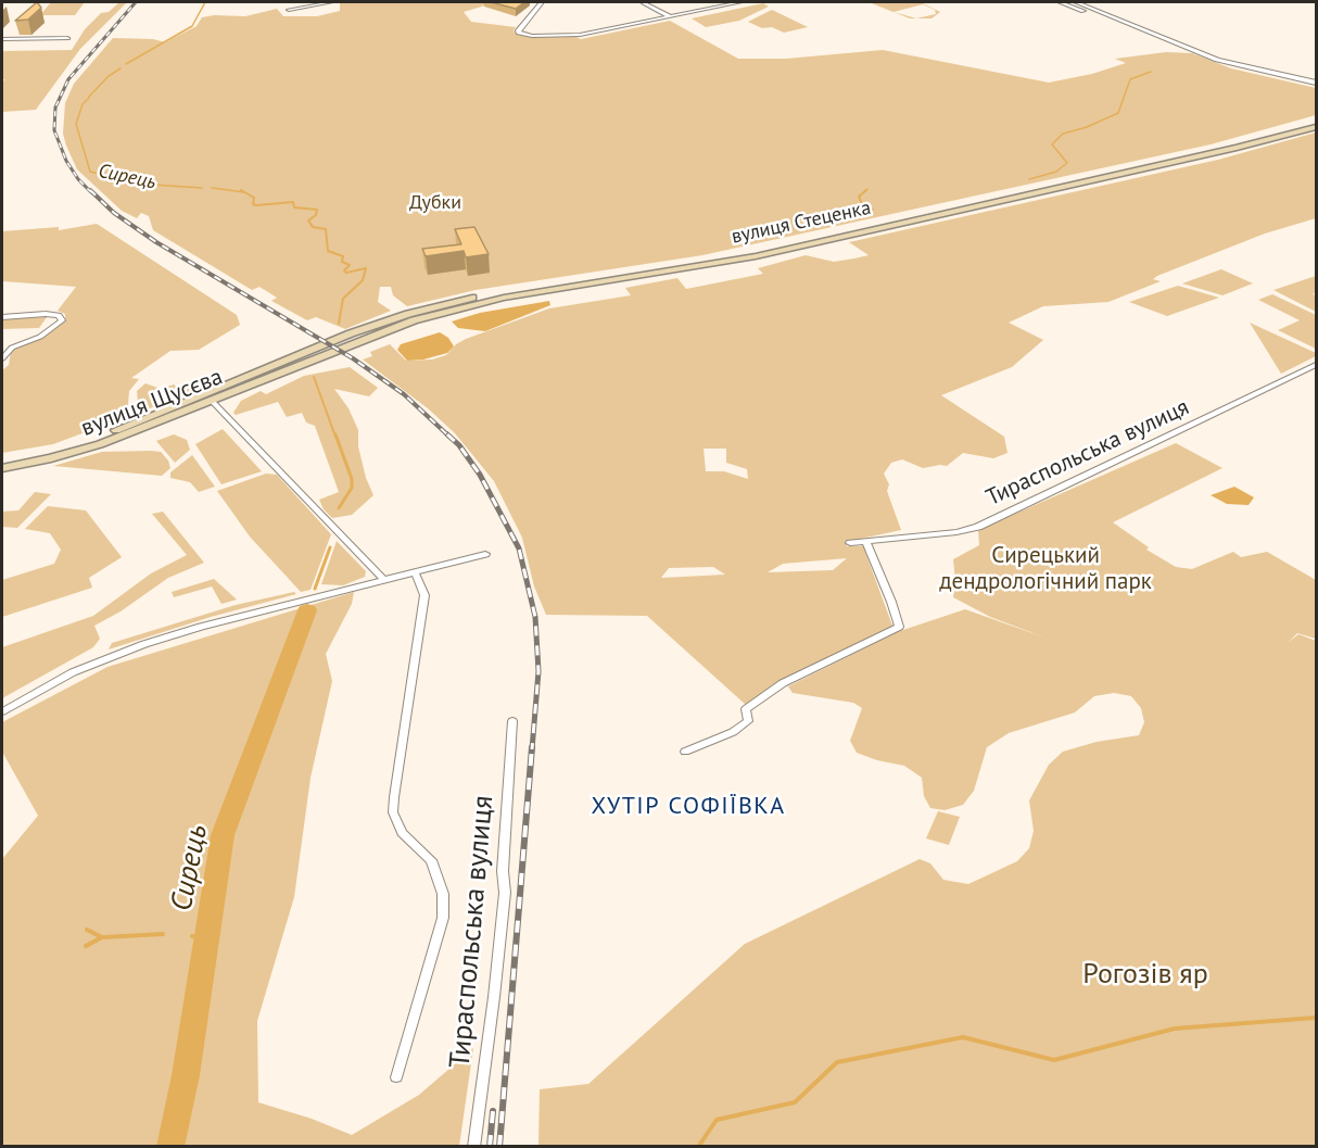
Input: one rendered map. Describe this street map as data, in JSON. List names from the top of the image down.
{
  "streets": {
    "main road": ["вулиця Стеценка", "вулиця Щусєва"],
    "street": ["Тираспольська вулиця"]
  },
  "crossings": [
    ["вулиця Стеценка", "вулиця Щусєва"]
  ],
  "districts": ["ХУТІР СОФІЇВКА"],
  "water": ["Сирець"],
  "parks": ["Дубки", "Сирецький дендрологічний парк", "Рогозів яр"]
}
